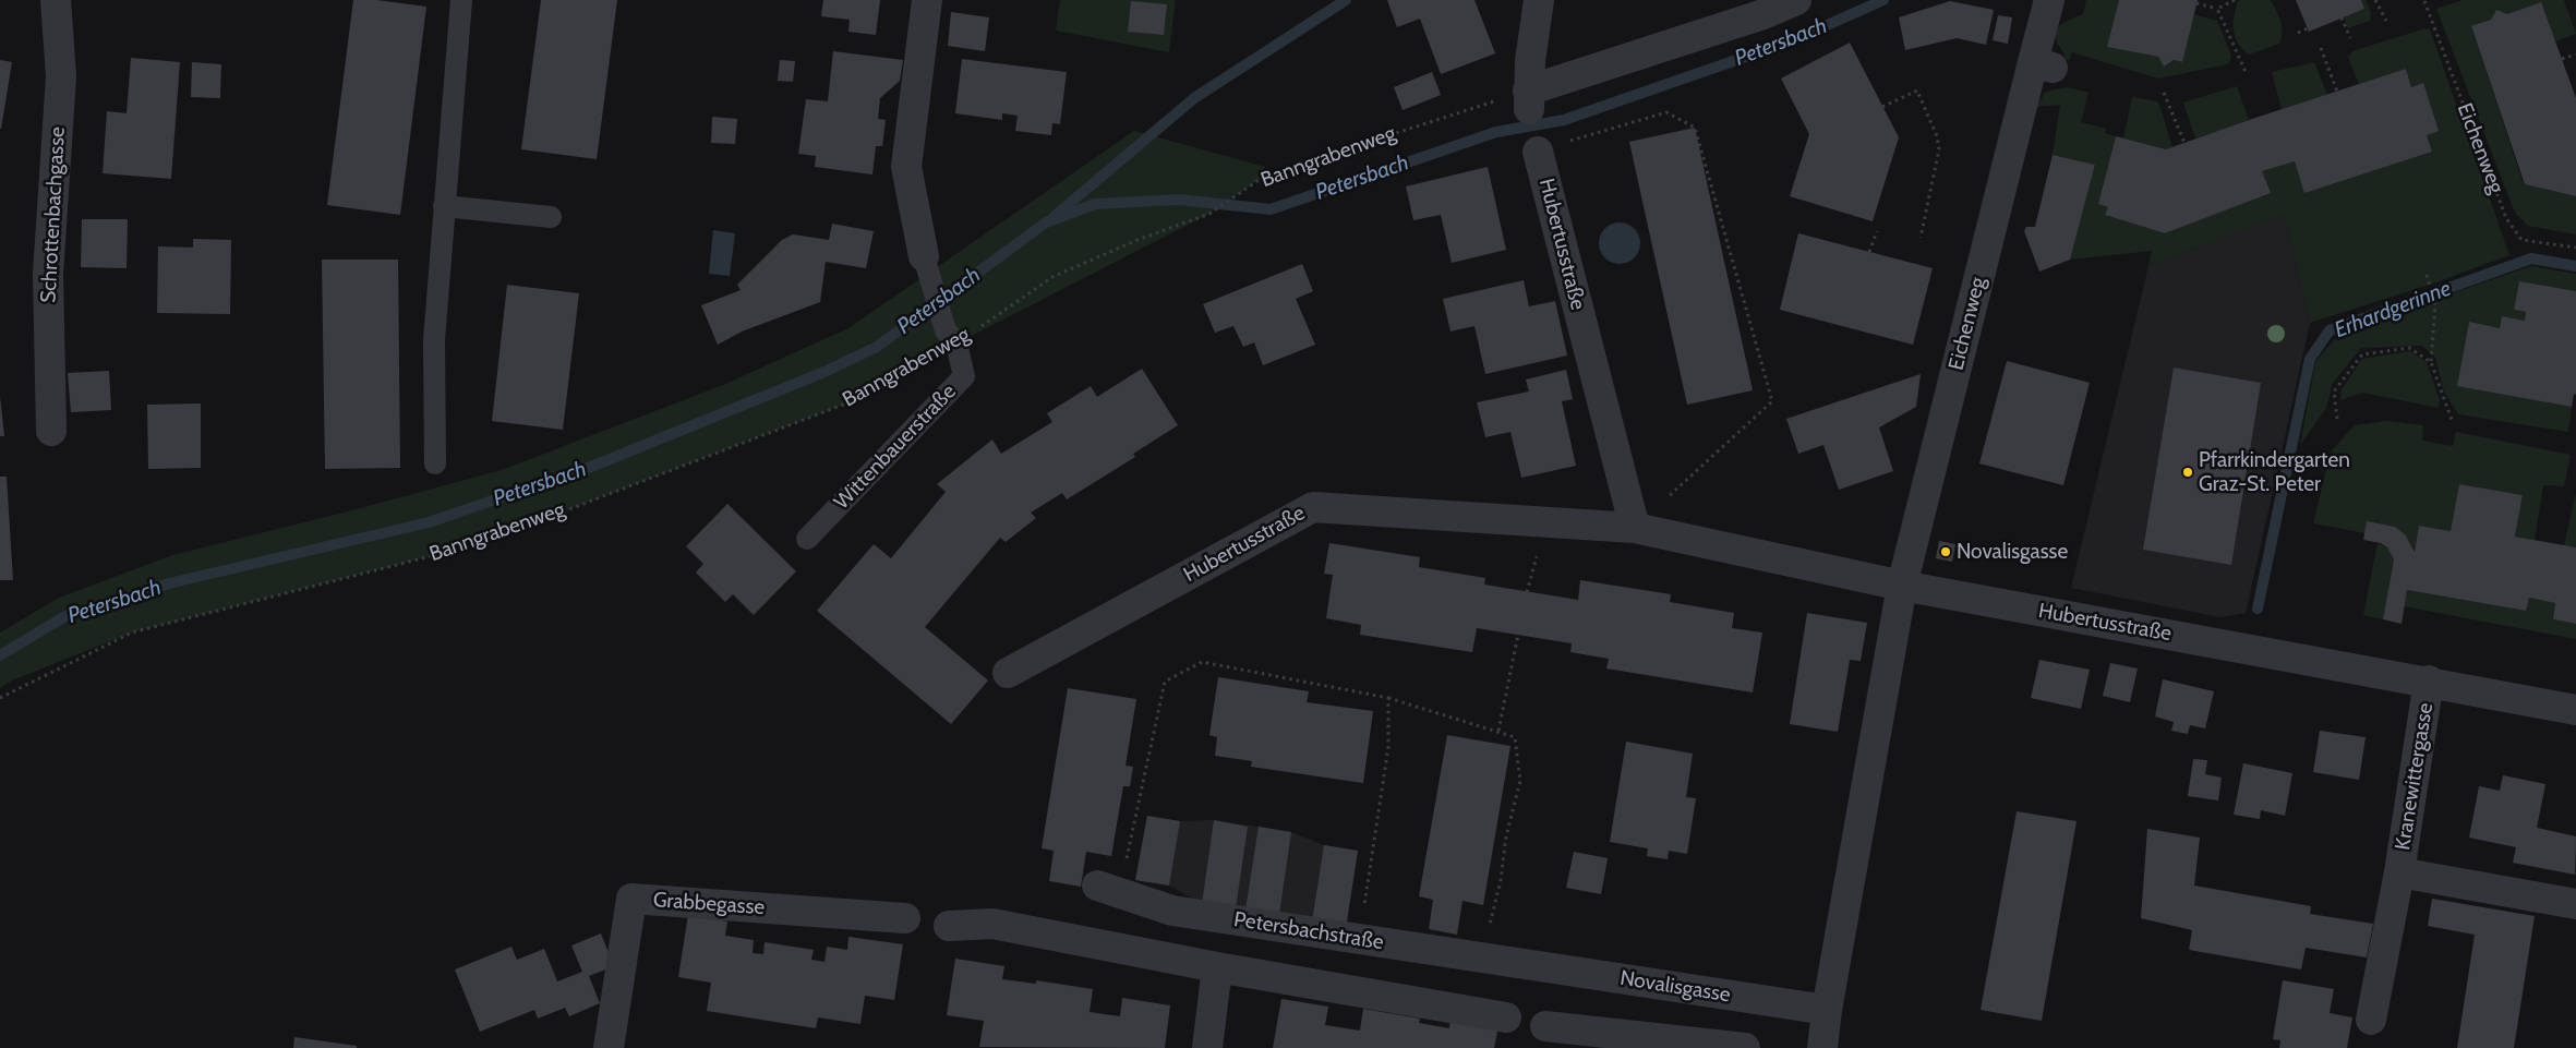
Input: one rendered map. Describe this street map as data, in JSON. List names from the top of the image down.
{
  "streets": {
    "street": [
      "Eichenweg",
      "Schrottenbachgasse",
      "Hubertusstraße",
      "Wittenbauerstraße",
      "Kranewittergasse",
      "Grabbegasse",
      "Petersbachstraße",
      "Novalisgasse"
    ],
    "path": ["Banngrabenweg"]
  },
  "crossings": [
    ["Eichenweg", "Hubertusstraße"],
    ["Banngrabenweg", "Wittenbauerstraße"],
    ["Hubertusstraße", "Kranewittergasse"],
    ["Petersbachstraße", "Novalisgasse"]
  ],
  "water": ["Petersbach", "Erhardgerinne"],
  "places": ["Pfarrkindergarten Graz-St. Peter", "Novalisgasse"]
}
